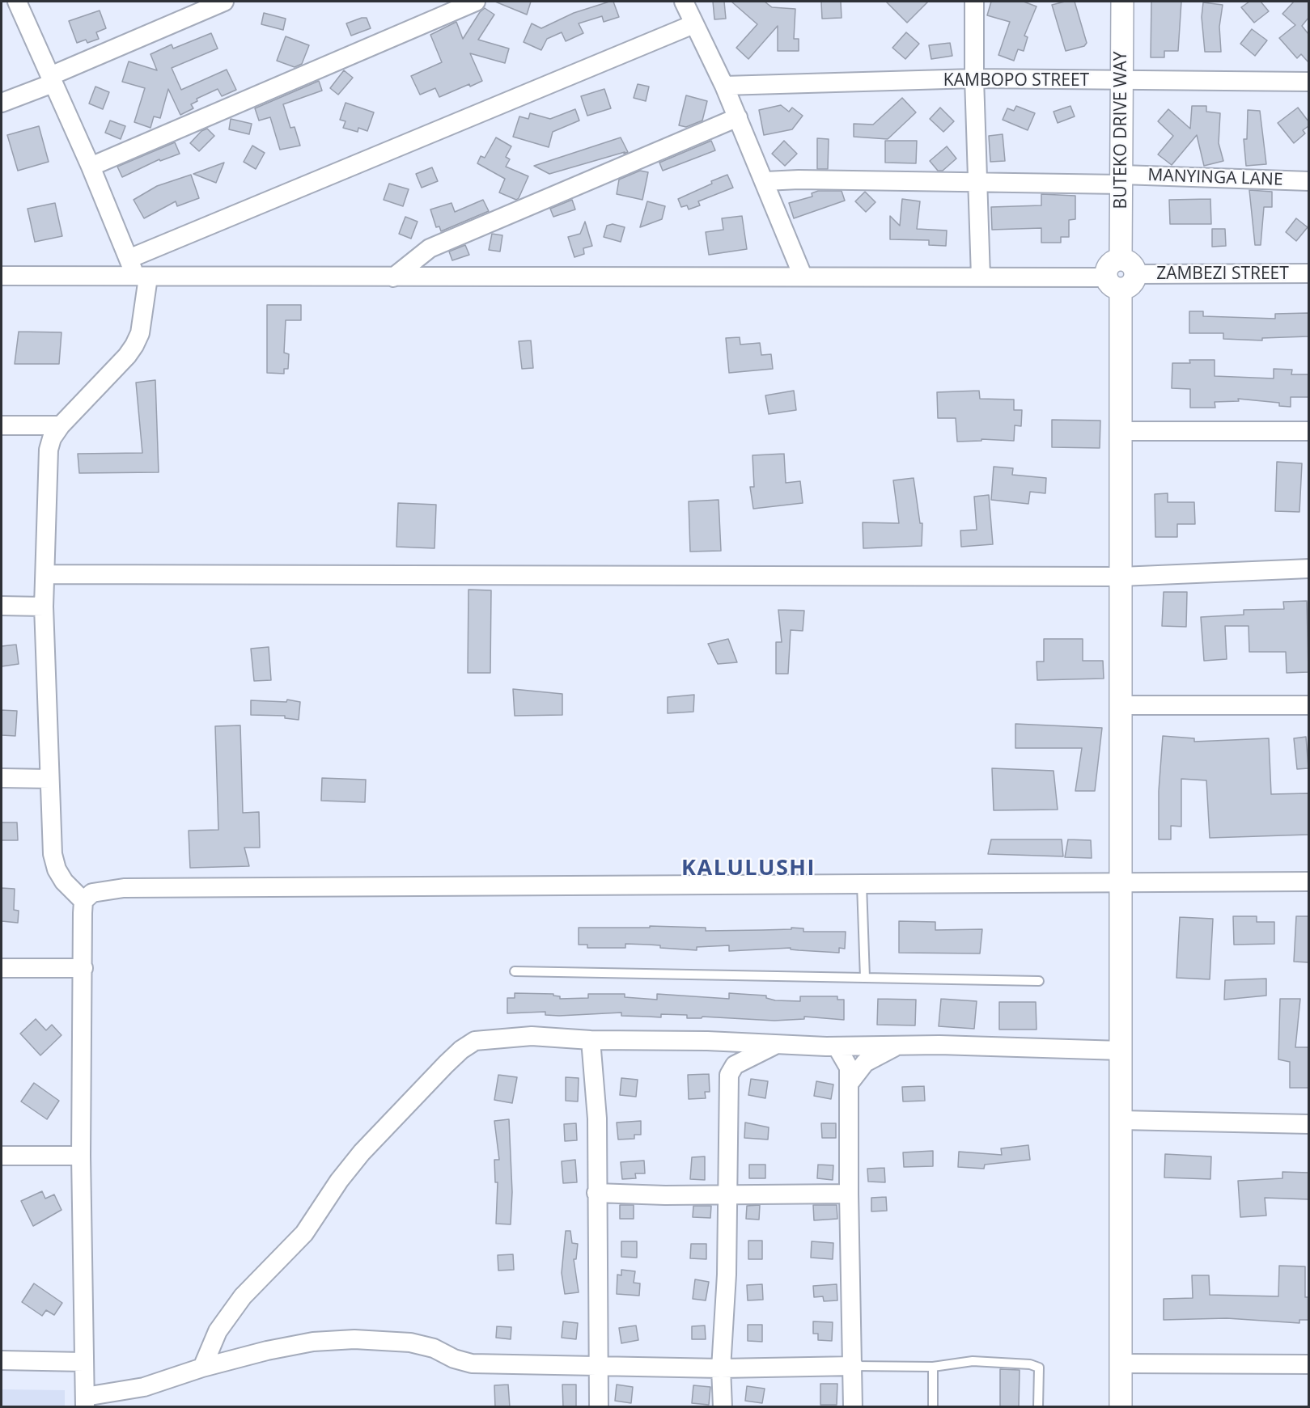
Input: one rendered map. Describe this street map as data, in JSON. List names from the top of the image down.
{
  "streets": {
    "street": [
      "KAMBOPO STREET",
      "BUTEKO DRIVE WAY",
      "MANYINGA LANE",
      "ZAMBEZI STREET"
    ]
  },
  "crossings": [
    ["KAMBOPO STREET", "BUTEKO DRIVE WAY"],
    ["BUTEKO DRIVE WAY", "MANYINGA LANE"],
    ["BUTEKO DRIVE WAY", "ZAMBEZI STREET"]
  ],
  "districts": ["KALULUSHI"]
}
